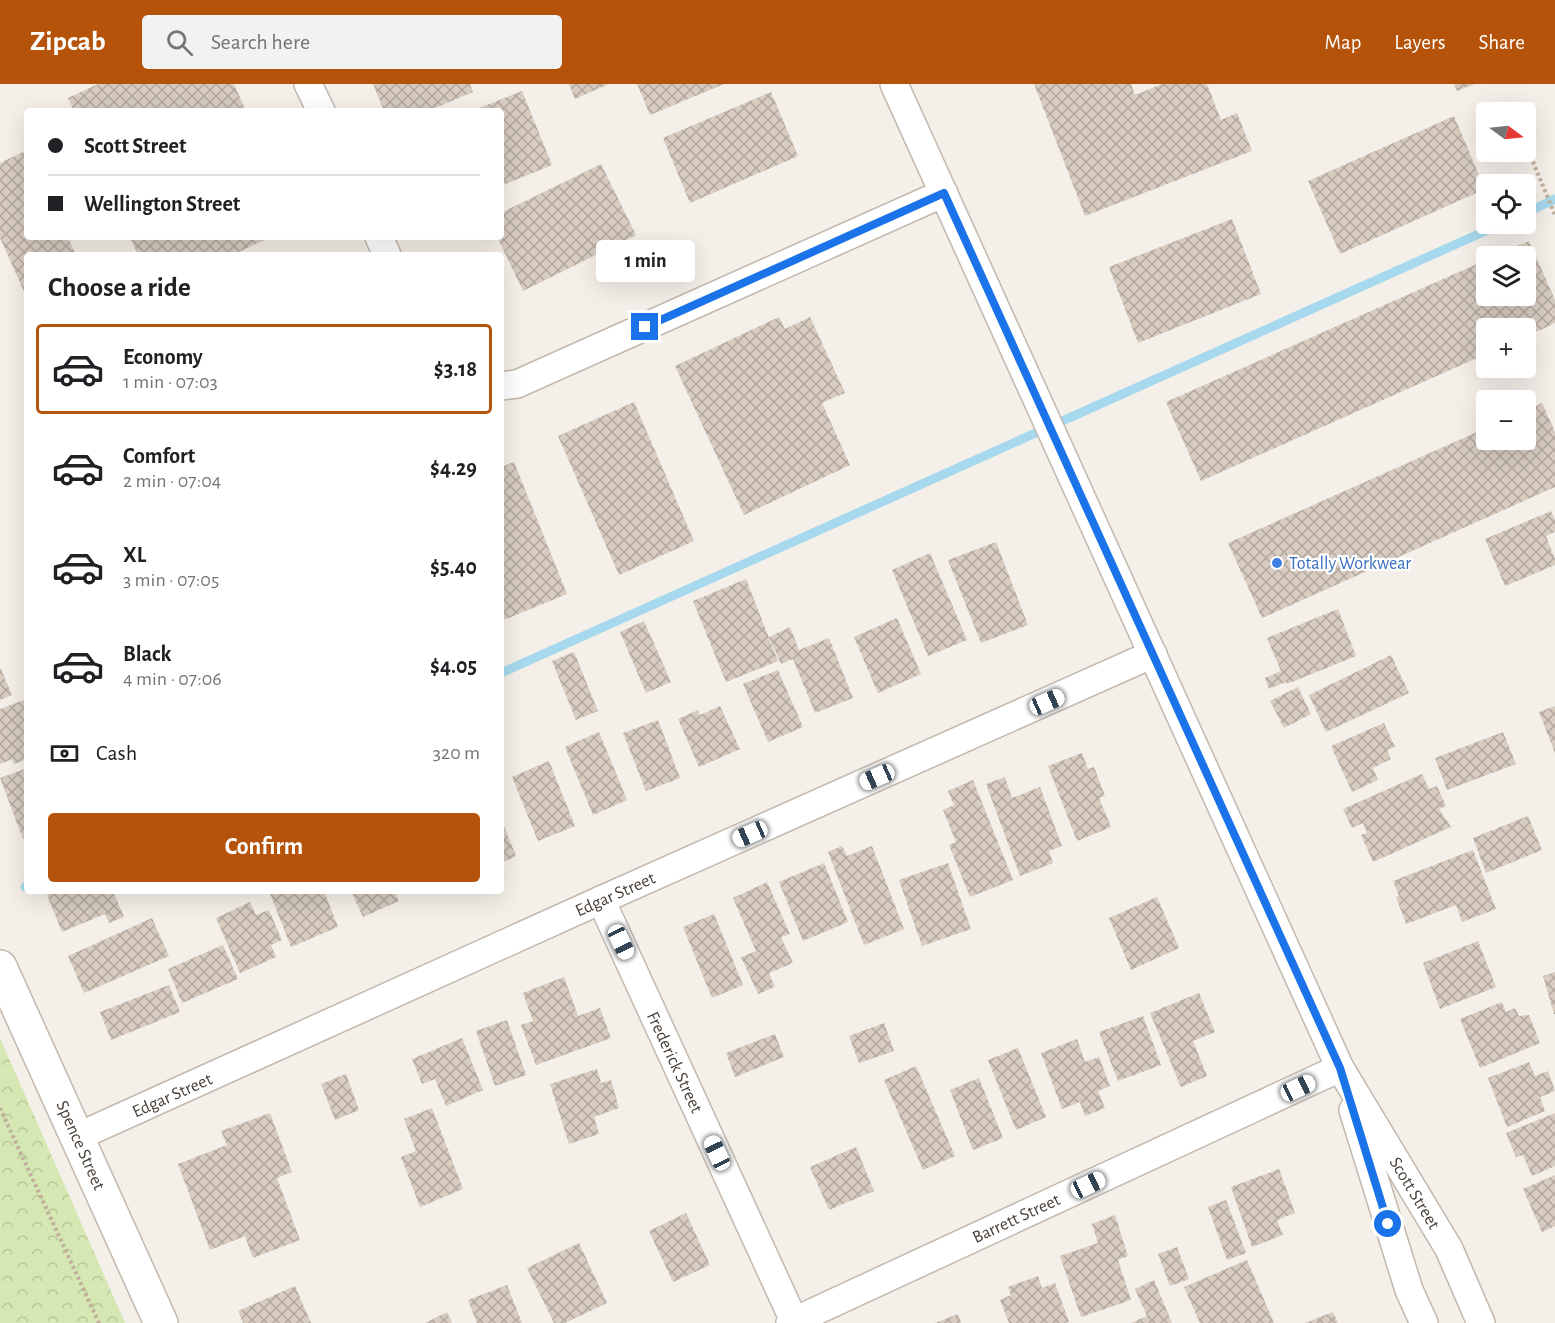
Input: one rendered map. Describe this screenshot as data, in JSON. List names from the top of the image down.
{
  "streets": {
    "street": [
      "Edgar Street",
      "Frederick Street",
      "Spence Street",
      "Scott Street",
      "Barrett Street"
    ]
  },
  "crossings": [
    ["Edgar Street", "Frederick Street"],
    ["Edgar Street", "Spence Street"],
    ["Edgar Street", "Scott Street"],
    ["Frederick Street", "Barrett Street"],
    ["Scott Street", "Barrett Street"]
  ],
  "places": ["Totally Workwear"],
  "north": "right",
  "page": {
    "header": "Zipcab",
    "search": "Search here",
    "nav": ["Map", "Layers", "Share"],
    "map_buttons": ["+", "−"],
    "banner": ["Scott Street", "Wellington Street"],
    "bubble": "1 min",
    "heading": "Choose a ride",
    "list": [
      {
        "name": "Economy",
        "note": "1 min · 07:03",
        "value": "$3.18"
      },
      {
        "name": "Comfort",
        "note": "2 min · 07:04",
        "value": "$4.29"
      },
      {
        "name": "XL",
        "note": "3 min · 07:05",
        "value": "$5.40"
      },
      {
        "name": "Black",
        "note": "4 min · 07:06",
        "value": "$4.05"
      }
    ],
    "pay": ["Cash", "320 m"],
    "buttons": "Confirm"
  }
}
